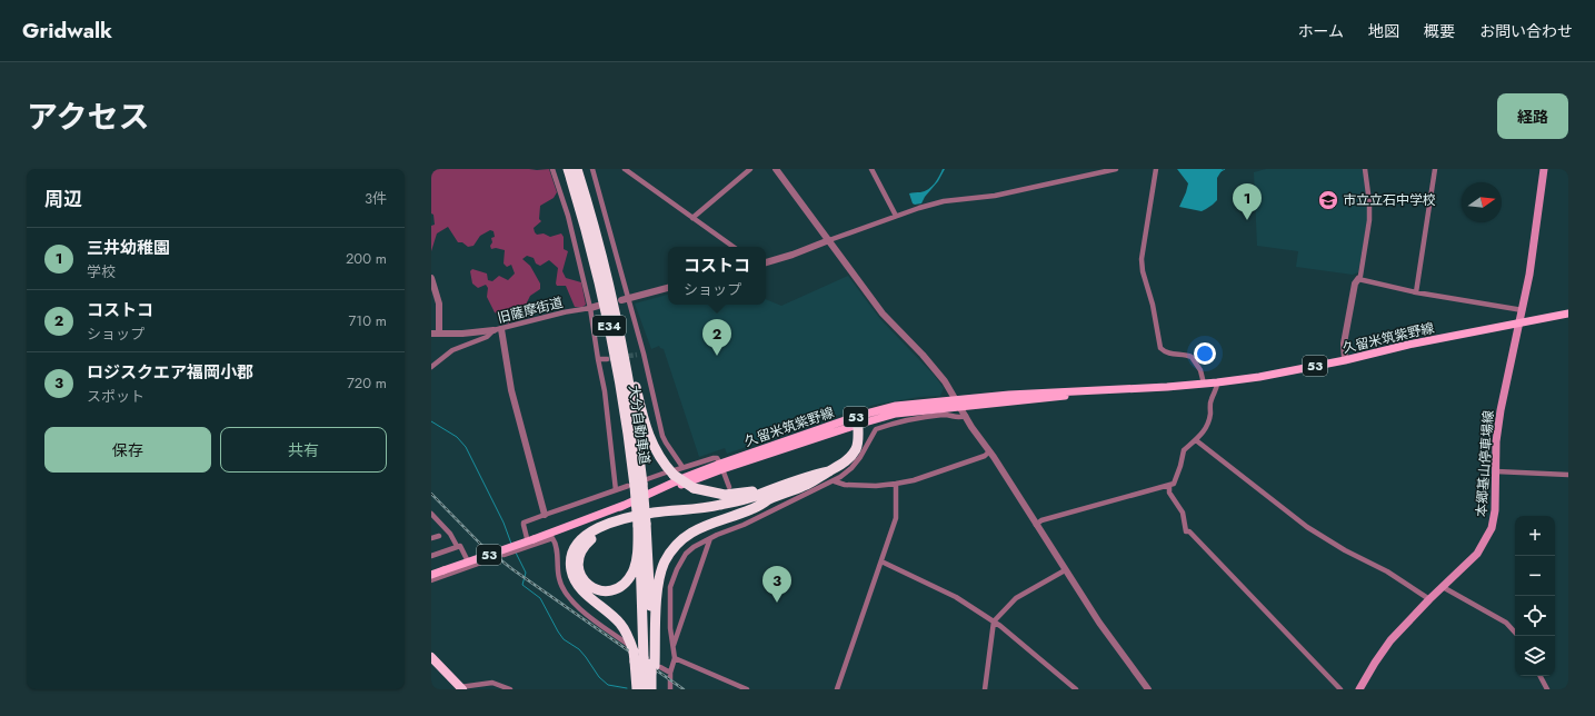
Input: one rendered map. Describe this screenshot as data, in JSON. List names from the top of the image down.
{
  "streets": {
    "highway": ["E34", "大分自動車道"],
    "main road": ["久留米筑紫野線", "53", "本郷基山停車場線"],
    "street": ["旧薩摩街道"]
  },
  "crossings": [
    ["久留米筑紫野線", "本郷基山停車場線"]
  ],
  "places": {
    "school or university": ["市立立石中学校"]
  },
  "north": "right",
  "page": {
    "header": "Gridwalk",
    "nav": [
      "ホーム",
      "地図",
      "概要",
      "お問い合わせ"
    ],
    "title": "アクセス",
    "buttons": [
      "経路",
      ["保存", "共有"]
    ],
    "heading": ["周辺", "3件"],
    "pins": ["1", "2", "3"],
    "list": [
      {
        "mark": "1",
        "name": "三井幼稚園",
        "note": "学校",
        "value": "200 m"
      },
      {
        "mark": "2",
        "name": "コストコ",
        "note": "ショップ",
        "value": "710 m"
      },
      {
        "mark": "3",
        "name": "ロジスクエア福岡小郡",
        "note": "スポット",
        "value": "720 m"
      }
    ],
    "popup": ["コストコ", "ショップ"],
    "map_buttons": ["+", "−"]
  }
}
